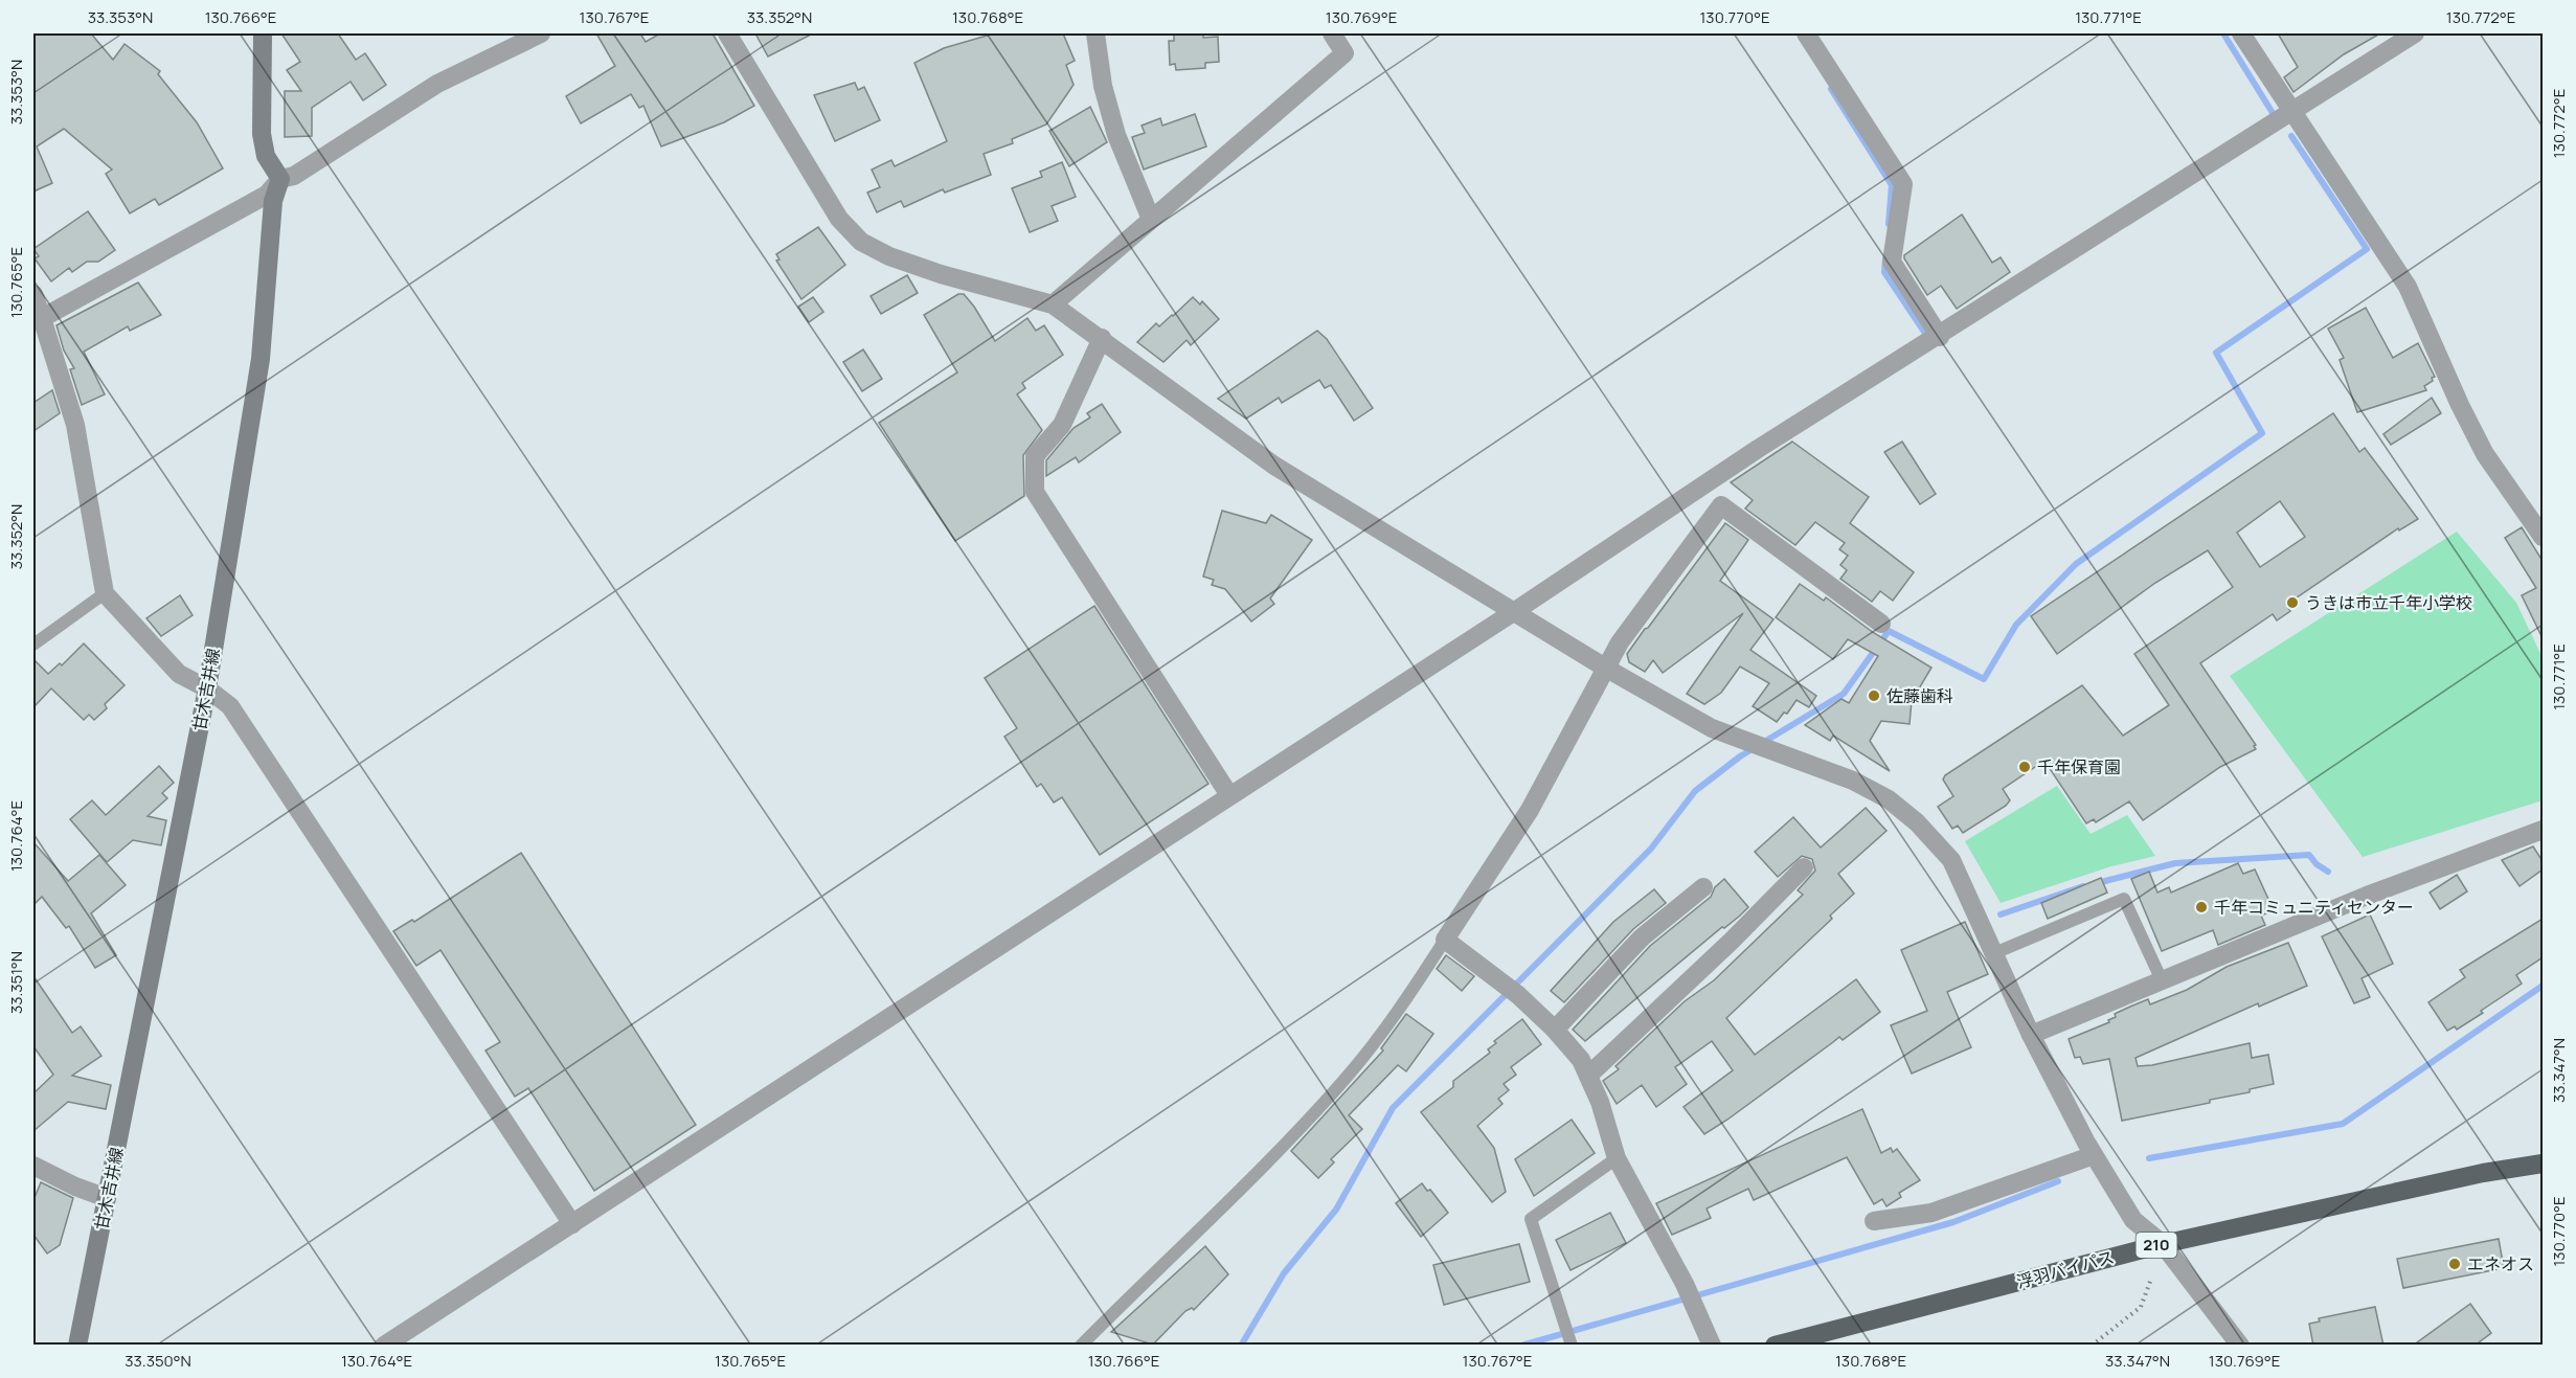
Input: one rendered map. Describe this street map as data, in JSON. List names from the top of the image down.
{
  "streets": {
    "highway": ["210", "浮羽バイパス"],
    "main road": ["甘木吉井線"]
  },
  "places": [
    "うきは市立千年小学校",
    "佐藤歯科",
    "千年保育園",
    "千年コミュニティセンター",
    "エネオス"
  ],
  "coordinates": [
    "33.353°N",
    "130.766°E",
    "130.767°E",
    "33.352°N",
    "130.768°E",
    "130.769°E",
    "130.770°E",
    "130.771°E",
    "130.772°E",
    "130.765°E",
    "130.764°E",
    "33.351°N",
    "33.347°N",
    "33.350°N"
  ]
}
